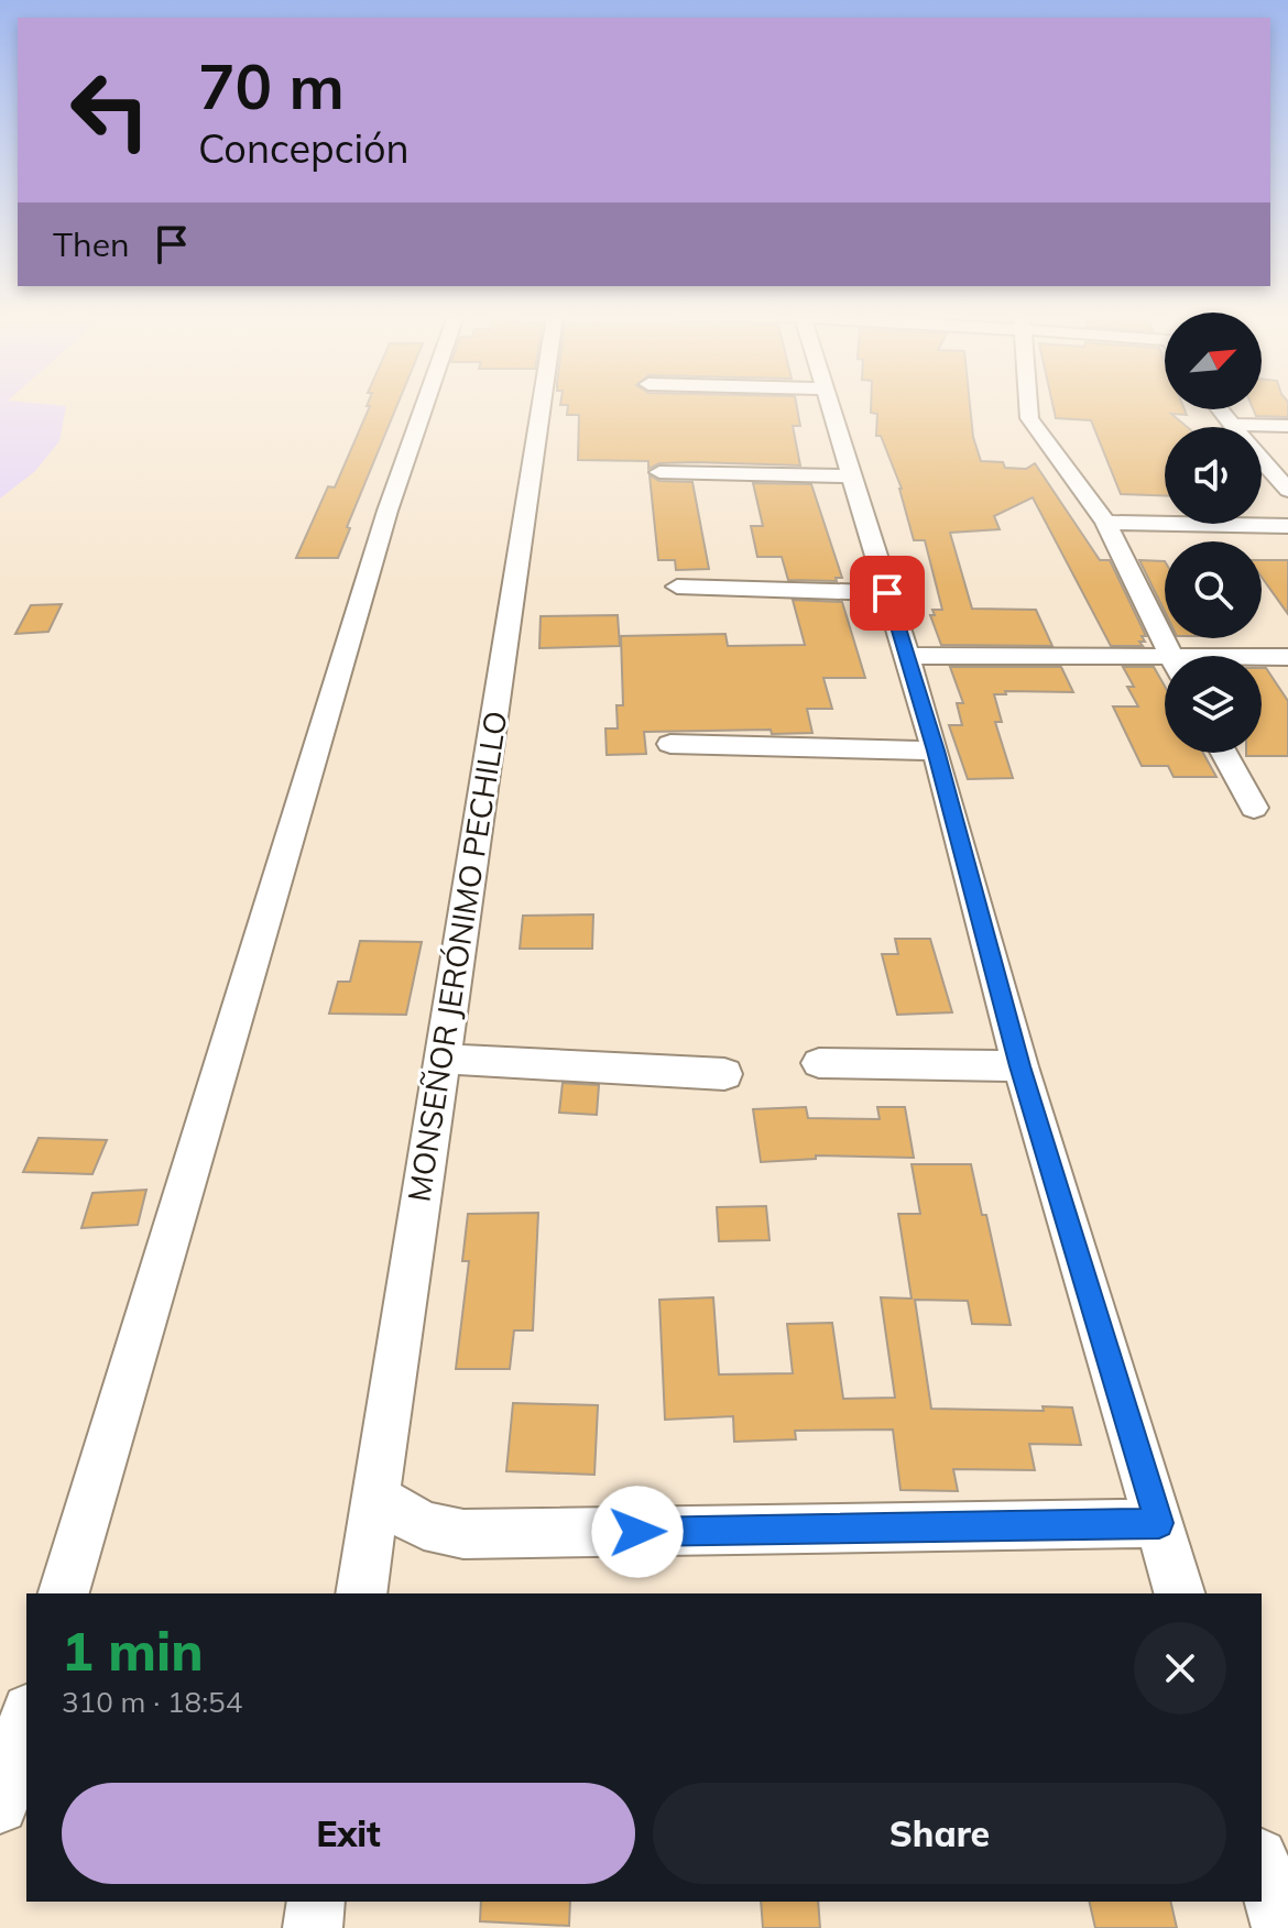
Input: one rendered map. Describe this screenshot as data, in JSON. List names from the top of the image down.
{
  "streets": {
    "street": ["MONSEÑOR JERÓNIMO PECHILLO"]
  },
  "north": "top right",
  "page": {
    "turn": ["70 m", "Concepción"],
    "then": "Then",
    "heading": ["1 min", "310 m · 18:54"],
    "buttons": ["Exit", "Share"]
  }
}
